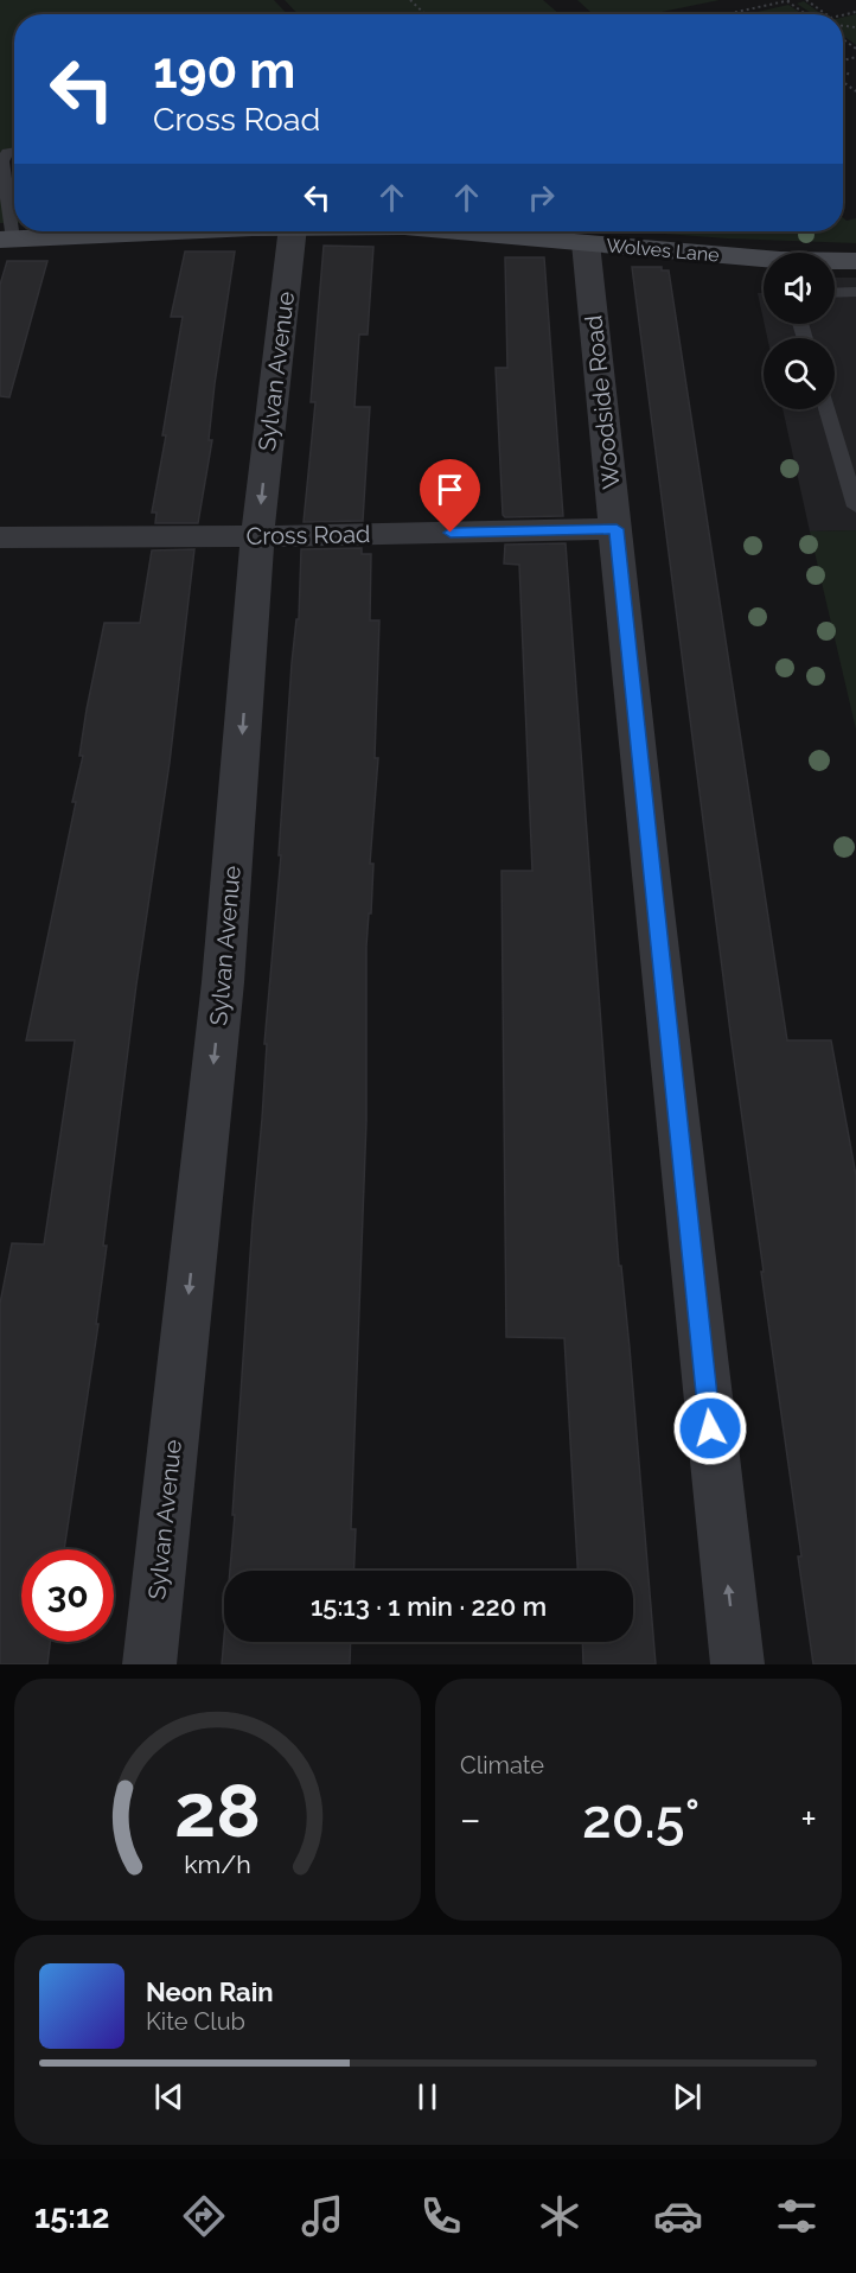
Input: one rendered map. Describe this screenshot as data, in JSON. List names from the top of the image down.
{
  "streets": {
    "street": [
      "Wolves Lane",
      "Sylvan Avenue",
      "Woodside Road",
      "Cross Road"
    ]
  },
  "crossings": [
    ["Wolves Lane", "Woodside Road"],
    ["Sylvan Avenue", "Cross Road"],
    ["Woodside Road", "Cross Road"]
  ],
  "one_way": ["Sylvan Avenue", "Woodside Road"],
  "page": {
    "turn": ["190 m", "Cross Road"],
    "limit": "30",
    "trip": "15:13 · 1 min · 220 m",
    "tile": "Climate",
    "heat": ["−", "20.5°", "+"],
    "song": ["Neon Rain", "Kite Club"],
    "tabs": "15:12",
    "gauge": ["28", "km/h"]
  }
}
